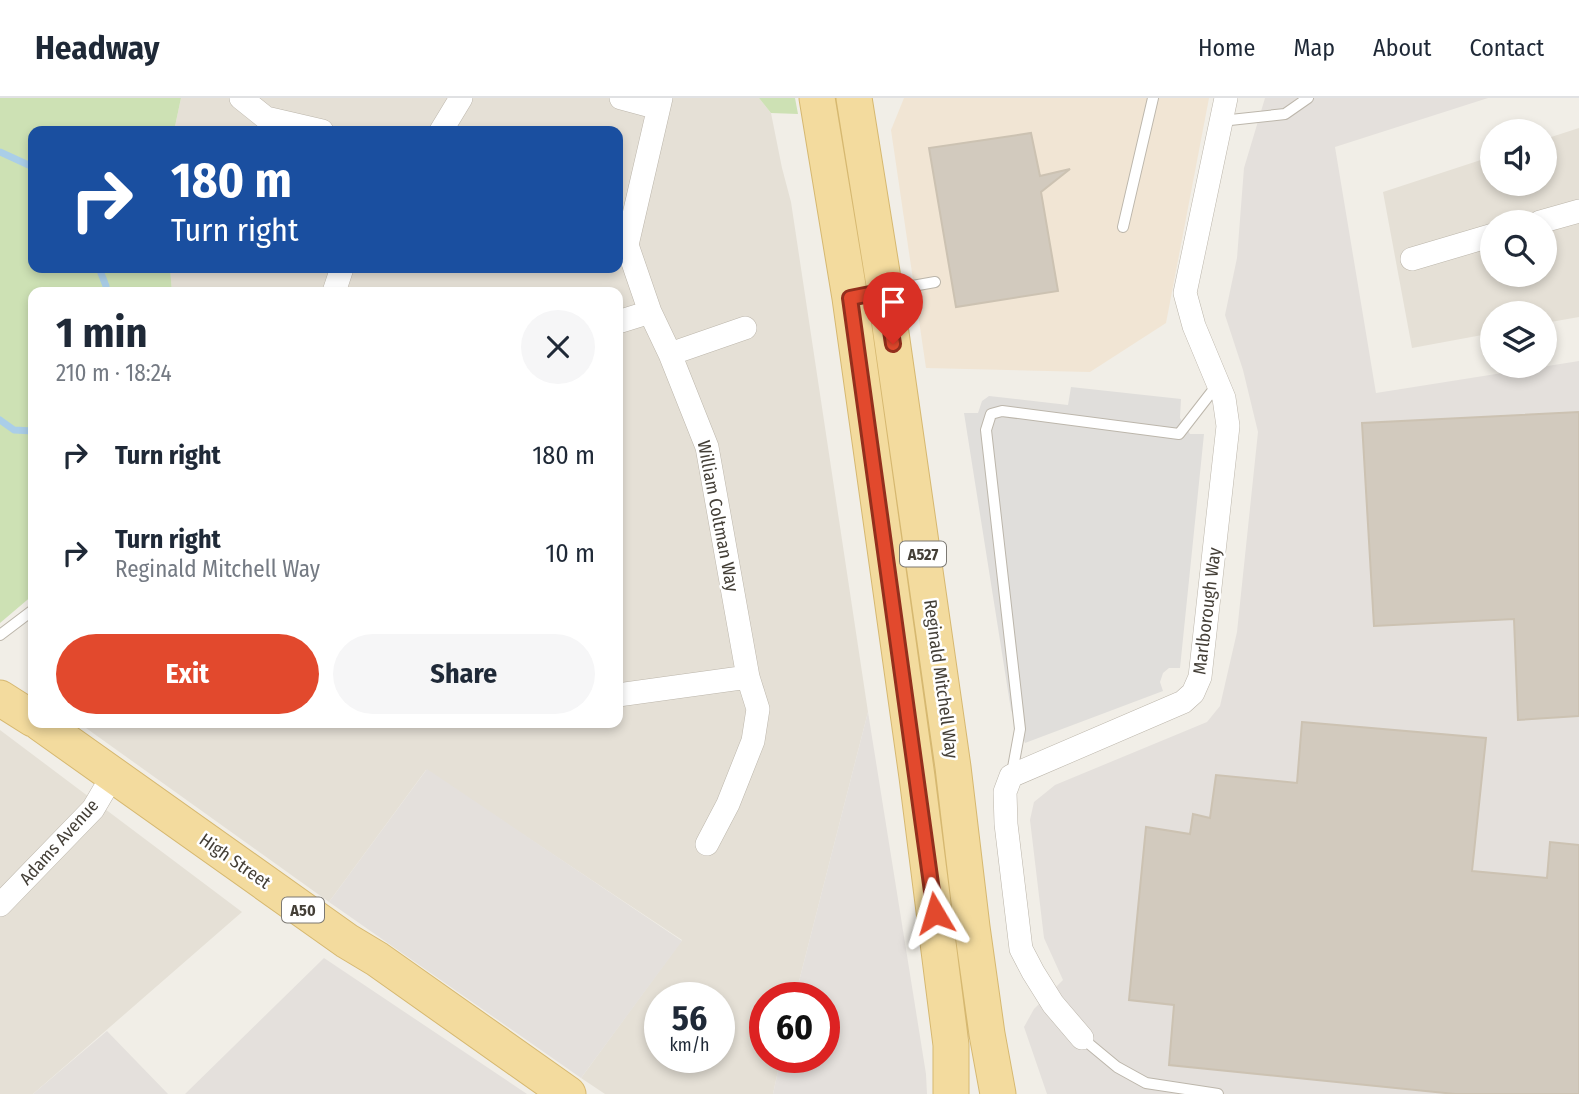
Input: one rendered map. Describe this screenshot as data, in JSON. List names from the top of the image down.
{
  "streets": {
    "main road": [
      "A527",
      "Reginald Mitchell Way",
      "High Street",
      "A50"
    ],
    "street": ["William Coltman Way", "Marlborough Way", "Adams Avenue"]
  },
  "crossings": [
    ["Adams Avenue", "High Street"]
  ],
  "page": {
    "header": "Headway",
    "nav": [
      "Home",
      "Map",
      "About",
      "Contact"
    ],
    "turn": ["180 m", "Turn right"],
    "heading": ["1 min", "210 m · 18:24"],
    "list": [
      {
        "name": "Turn right",
        "value": "180 m"
      },
      {
        "name": "Turn right",
        "note": "Reginald Mitchell Way",
        "value": "10 m"
      }
    ],
    "buttons": ["Exit", "Share"],
    "speed": "56 km/h",
    "limit": "60"
  }
}
